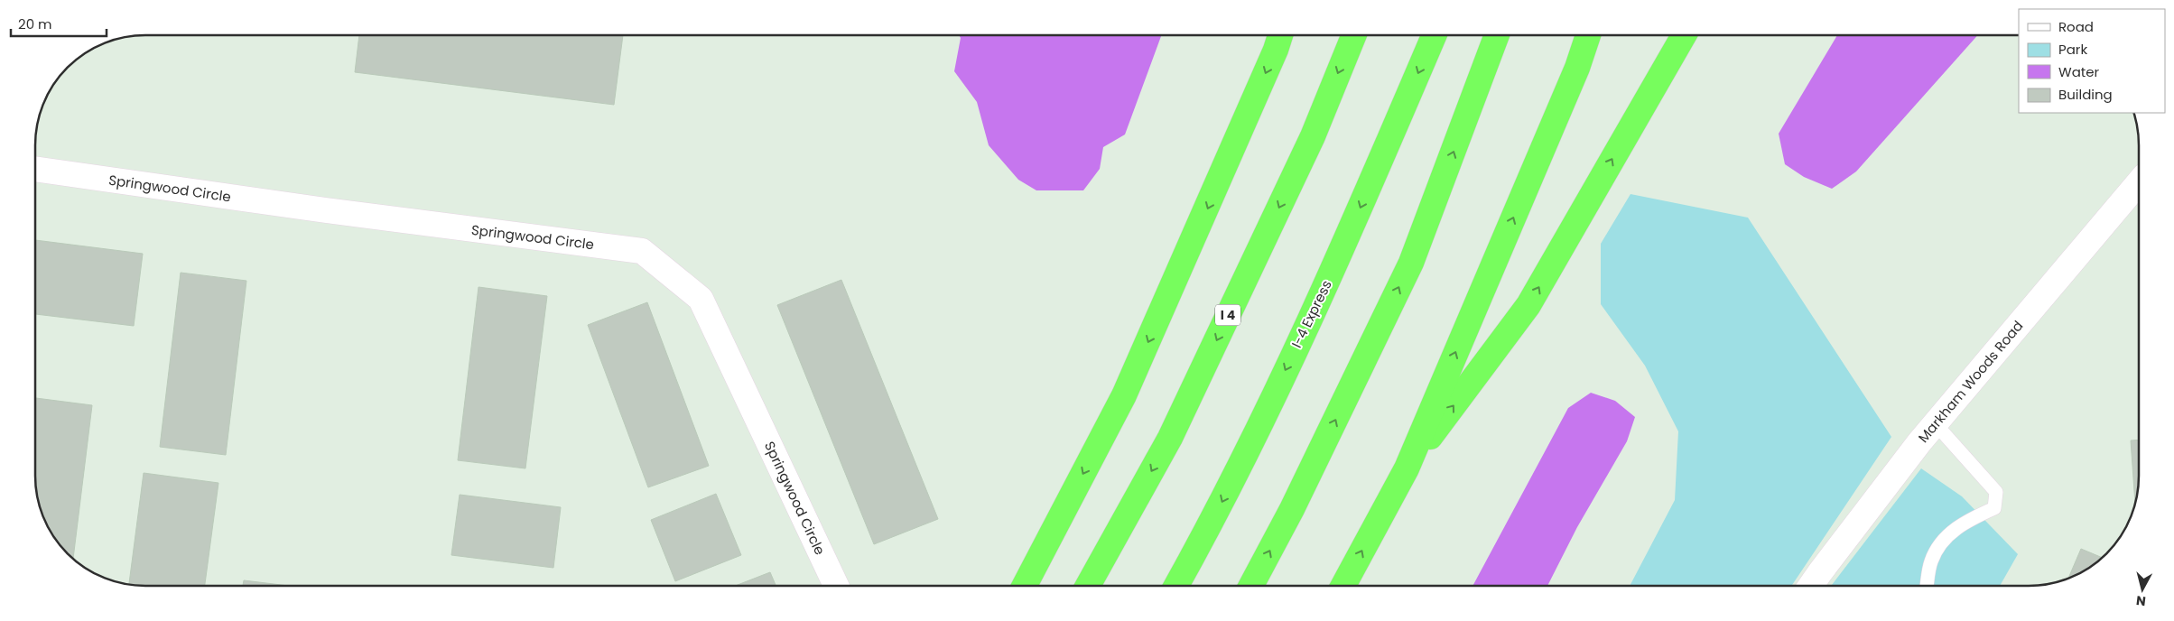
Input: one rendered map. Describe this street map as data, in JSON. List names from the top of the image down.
{
  "streets": {
    "highway": ["I-4 Express", "I 4"],
    "street": ["Springwood Circle", "Markham Woods Road"]
  },
  "legend": [
    "Road",
    "Park",
    "Water",
    "Building"
  ],
  "scale_bar": "20 m",
  "north": "bottom"
}
